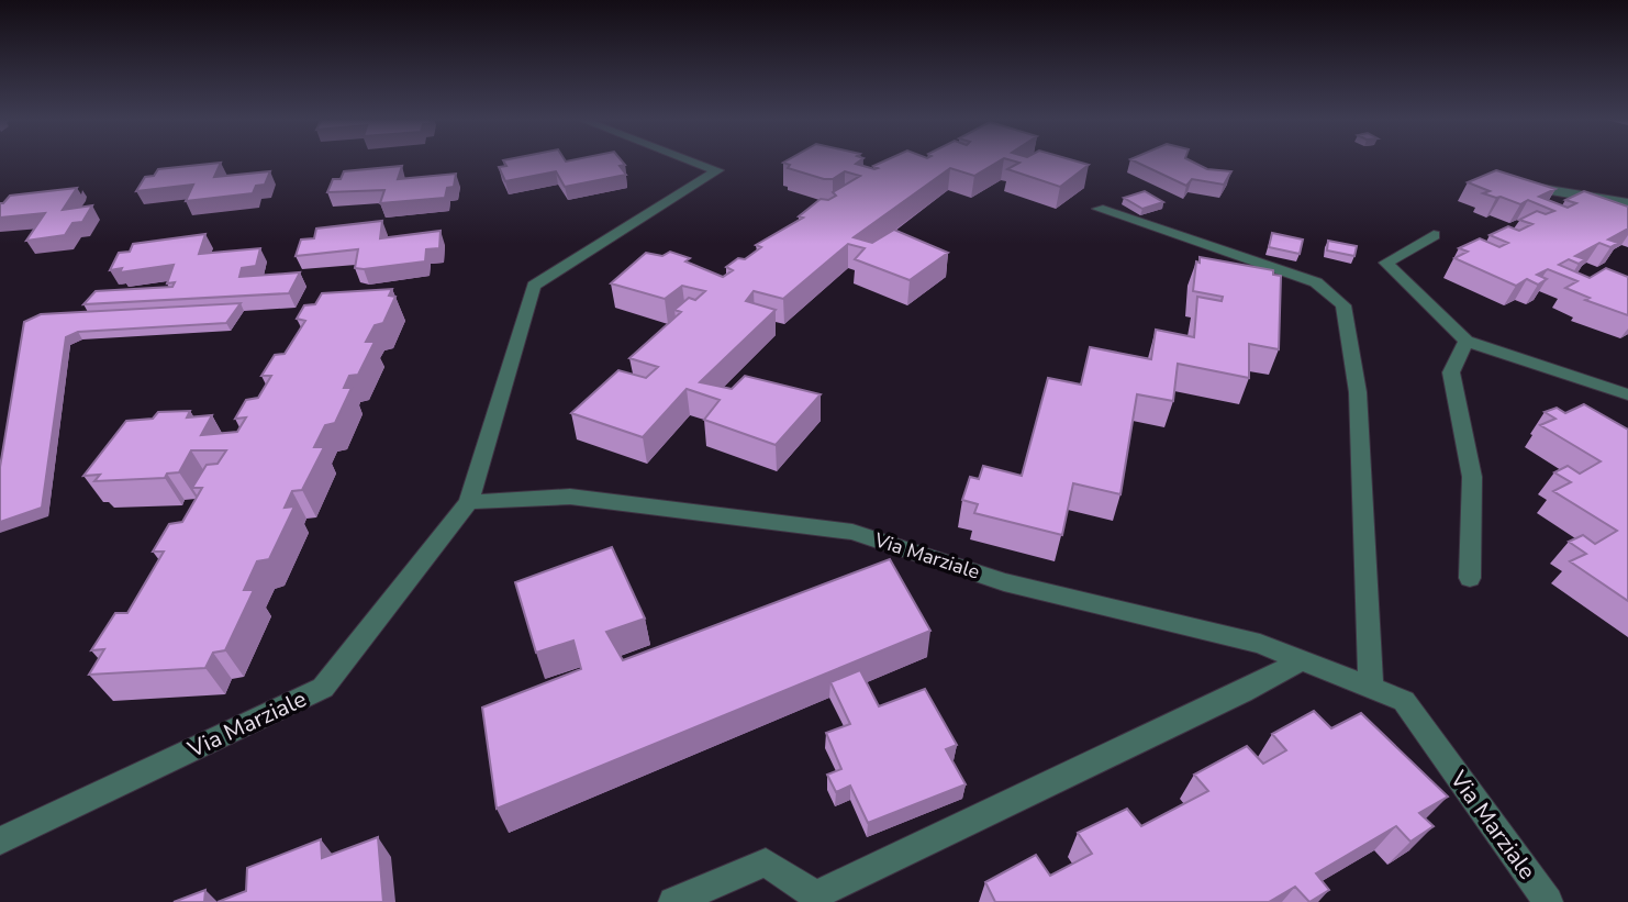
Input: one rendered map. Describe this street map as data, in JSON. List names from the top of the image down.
{
  "streets": {
    "street": ["Via Marziale"]
  }
}
